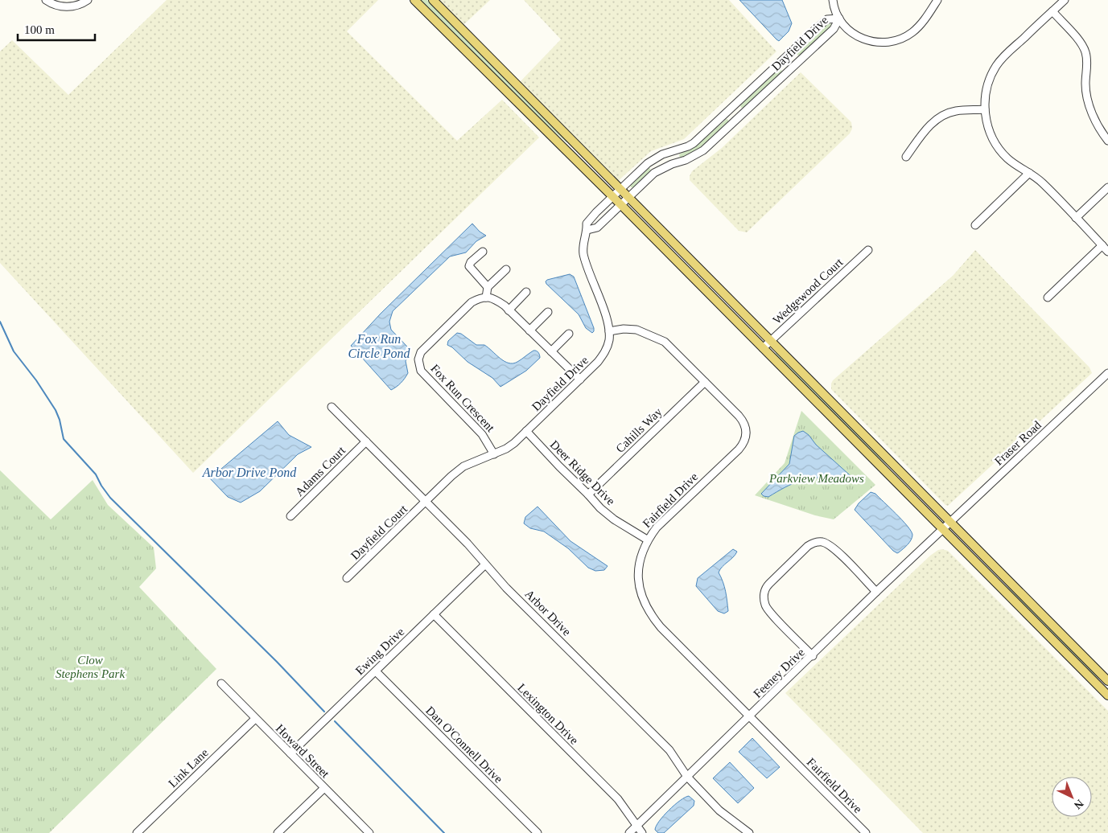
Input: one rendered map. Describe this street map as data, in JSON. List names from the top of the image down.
{
  "streets": {
    "street": [
      "Dayfield Drive",
      "Wedgewood Court",
      "Fox Run Crescent",
      "Cahills Way",
      "Fraser Road",
      "Adams Court",
      "Deer Ridge Drive",
      "Fairfield Drive",
      "Dayfield Court",
      "Arbor Drive",
      "Ewing Drive",
      "Feeney Drive",
      "Lexington Drive",
      "Dan O'Connell Drive",
      "Howard Street",
      "Link Lane"
    ]
  },
  "crossings": [
    ["Dayfield Drive", "Fox Run Crescent"],
    ["Dayfield Drive", "Deer Ridge Drive"],
    ["Dayfield Drive", "Fairfield Drive"],
    ["Dayfield Drive", "Dayfield Court"],
    ["Dayfield Drive", "Arbor Drive"],
    ["Cahills Way", "Deer Ridge Drive"],
    ["Cahills Way", "Fairfield Drive"],
    ["Fraser Road", "Feeney Drive"],
    ["Adams Court", "Arbor Drive"],
    ["Deer Ridge Drive", "Fairfield Drive"],
    ["Fairfield Drive", "Feeney Drive"],
    ["Dayfield Court", "Arbor Drive"],
    ["Arbor Drive", "Ewing Drive"],
    ["Arbor Drive", "Feeney Drive"],
    ["Ewing Drive", "Lexington Drive"],
    ["Ewing Drive", "Dan O'Connell Drive"],
    ["Ewing Drive", "Howard Street"],
    ["Feeney Drive", "Lexington Drive"],
    ["Howard Street", "Link Lane"]
  ],
  "water": ["Fox Run Circle Pond", "Arbor Drive Pond"],
  "parks": ["Parkview Meadows", "Clow Stephens Park"],
  "scale_bar": "100 m",
  "north": "bottom right"
}
